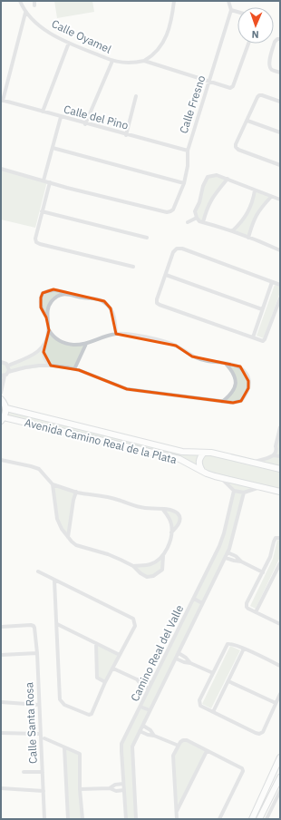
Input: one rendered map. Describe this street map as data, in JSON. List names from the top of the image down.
{
  "streets": {
    "main road": ["Avenida Camino Real de la Plata"],
    "street": [
      "Calle Oyamel",
      "Calle Fresno",
      "Calle del Pino",
      "Camino Real del Valle",
      "Calle Santa Rosa"
    ]
  },
  "crossings": [
    ["Calle Oyamel", "Calle Fresno"],
    ["Calle Fresno", "Calle del Pino"]
  ],
  "north": "bottom"
}
